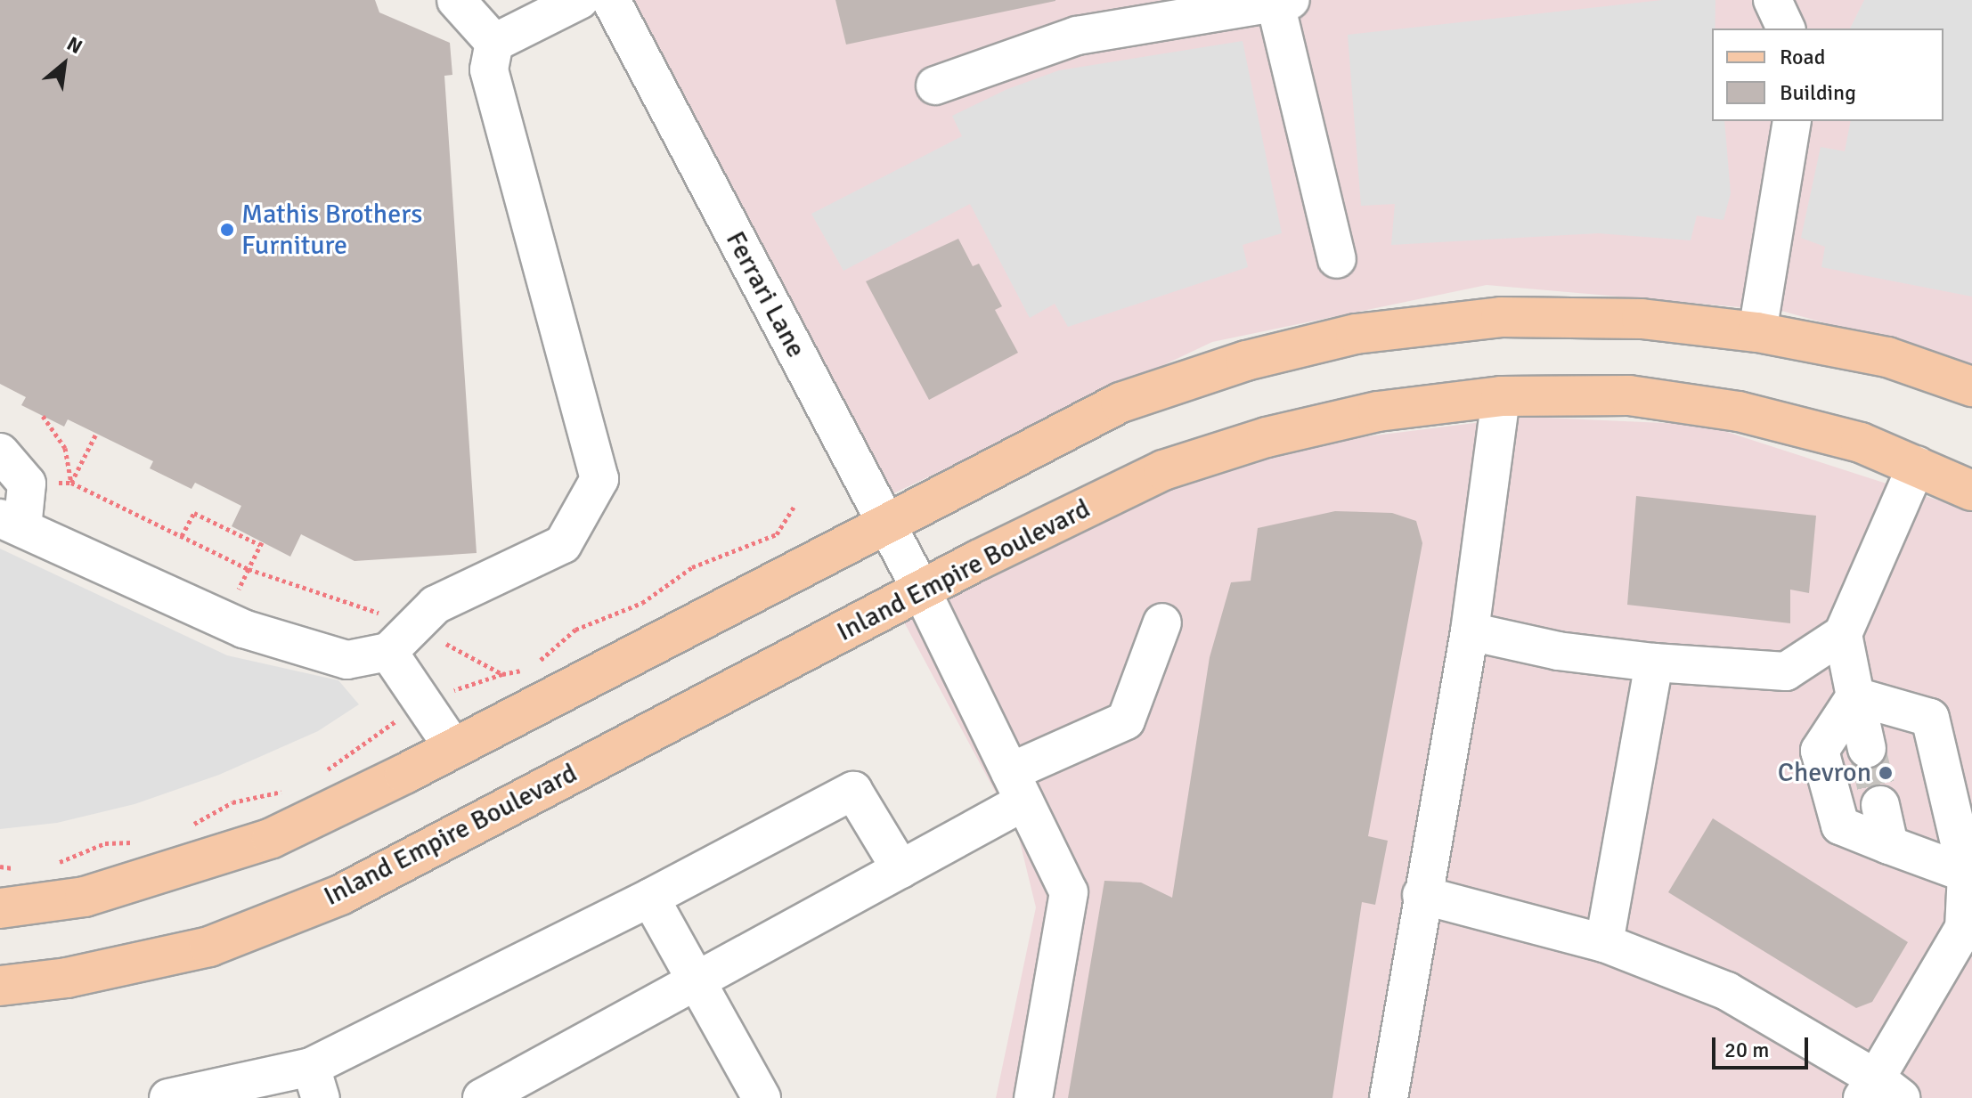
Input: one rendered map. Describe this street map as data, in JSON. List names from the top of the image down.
{
  "streets": {
    "main road": ["Inland Empire Boulevard"],
    "street": ["Ferrari Lane"]
  },
  "crossings": [
    ["Ferrari Lane", "Inland Empire Boulevard"]
  ],
  "places": ["Mathis Brothers Furniture", "Chevron"],
  "legend": ["Road", "Building"],
  "scale_bar": "20 m",
  "north": "top right"
}
